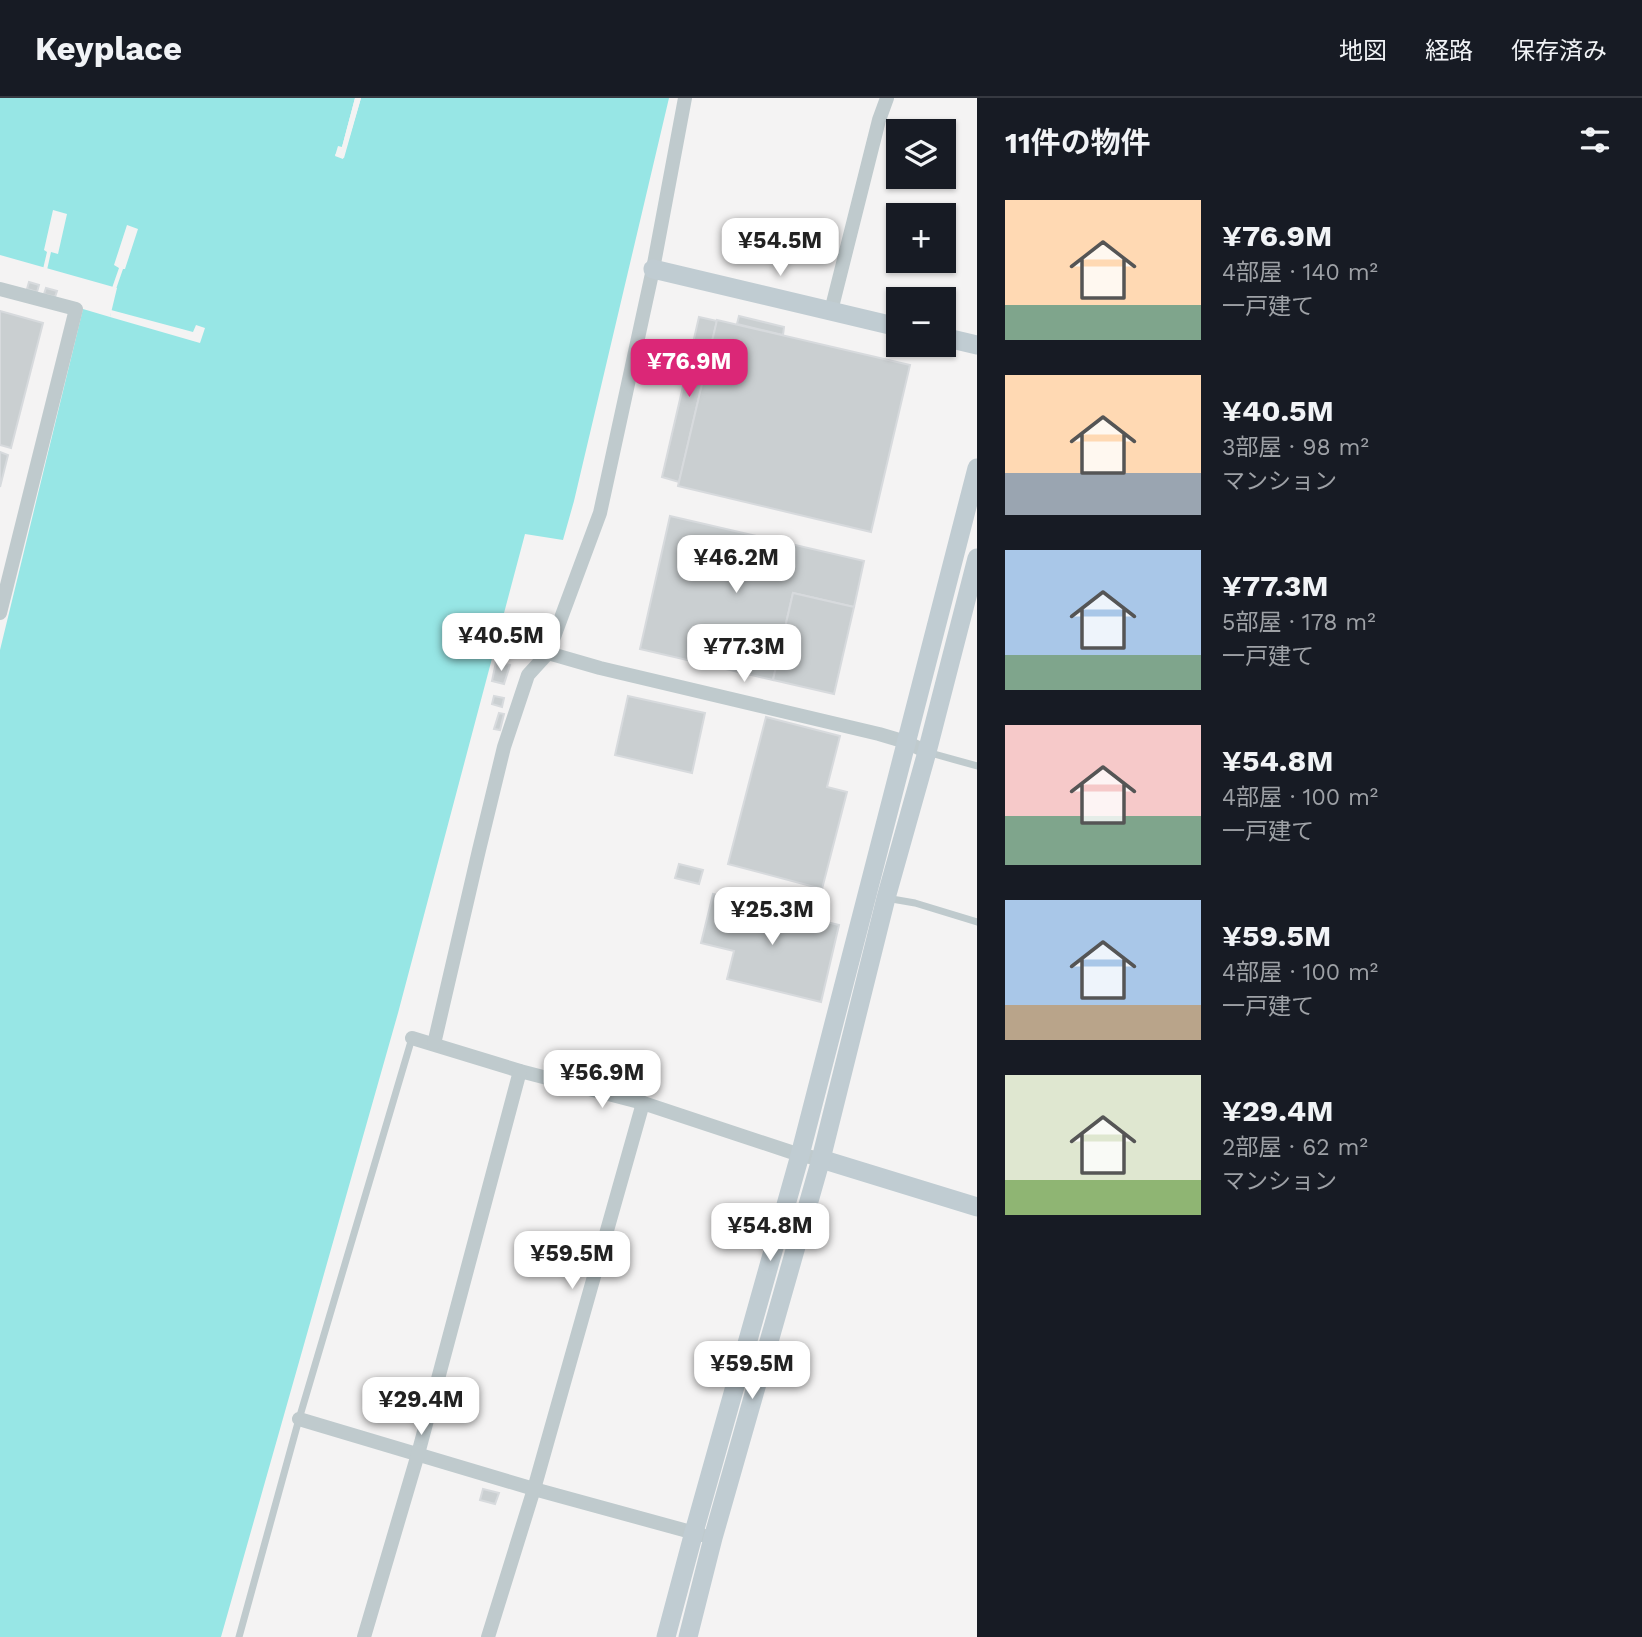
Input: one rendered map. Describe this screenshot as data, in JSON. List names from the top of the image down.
{
  "page": {
    "header": "Keyplace",
    "nav": ["地図", "経路", "保存済み"],
    "heading": "11件の物件",
    "map_buttons": ["+", "−"],
    "list": [
      {
        "name": "¥76.9M",
        "note": "4部屋 · 140 m² · 一戸建て"
      },
      {
        "name": "¥40.5M",
        "note": "3部屋 · 98 m² · マンション"
      },
      {
        "name": "¥77.3M",
        "note": "5部屋 · 178 m² · 一戸建て"
      },
      {
        "name": "¥54.8M",
        "note": "4部屋 · 100 m² · 一戸建て"
      },
      {
        "name": "¥59.5M",
        "note": "4部屋 · 100 m² · 一戸建て"
      },
      {
        "name": "¥29.4M",
        "note": "2部屋 · 62 m² · マンション"
      }
    ],
    "price": [
      "¥54.5M",
      "¥76.9M",
      "¥46.2M",
      "¥40.5M",
      "¥77.3M",
      "¥25.3M",
      "¥56.9M",
      "¥54.8M",
      "¥59.5M",
      "¥59.5M",
      "¥29.4M"
    ]
  }
}
